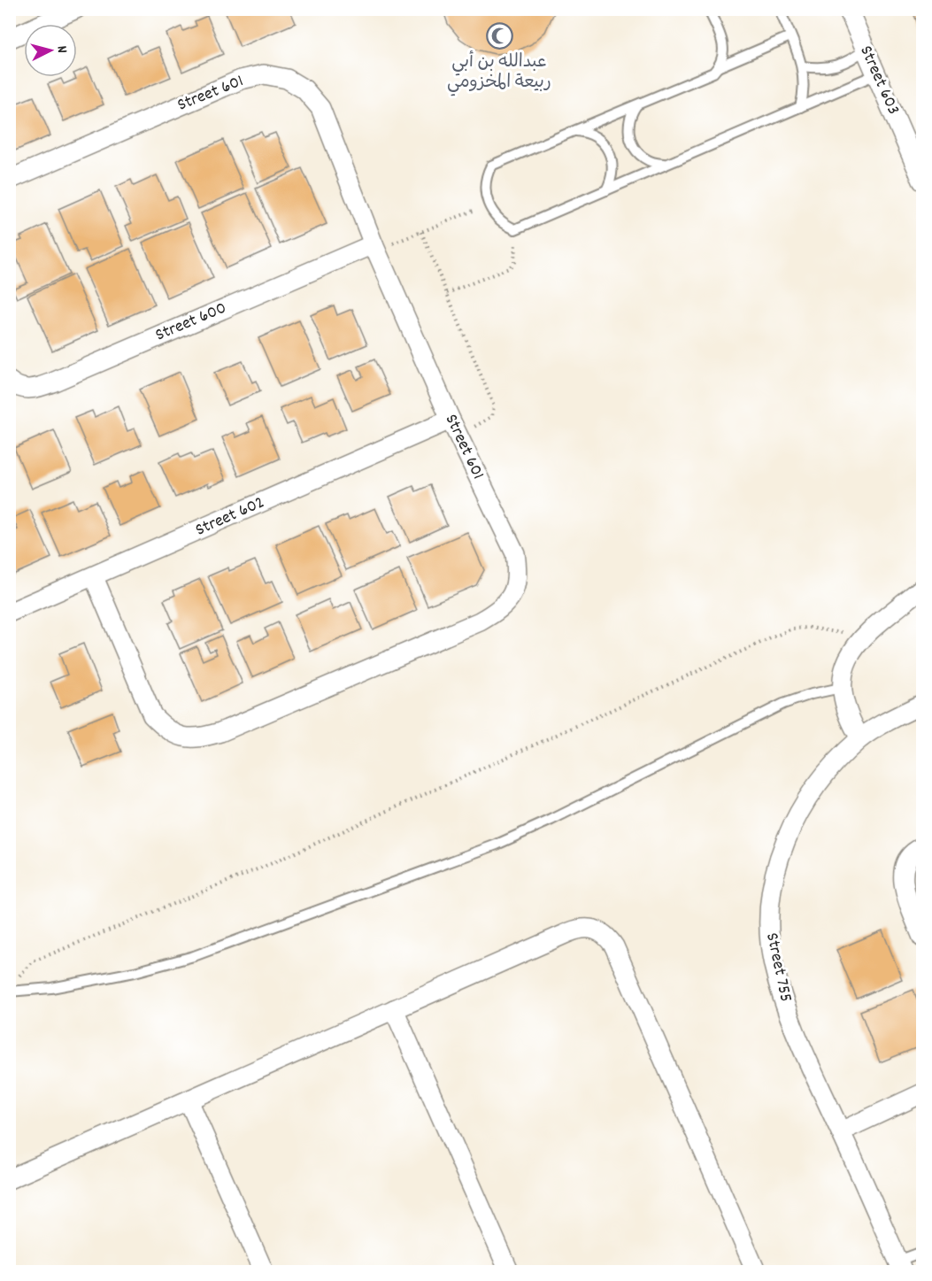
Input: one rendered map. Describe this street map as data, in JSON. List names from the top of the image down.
{
  "streets": {
    "street": [
      "Street 603",
      "Street 601",
      "Street 600",
      "Street 602",
      "Street 755"
    ]
  },
  "crossings": [
    ["Street 601", "Street 600"],
    ["Street 601", "Street 602"]
  ],
  "places": {
    "mosque": ["عبدالله بن أبي ربيعة المخزومي"]
  },
  "north": "right"
}
